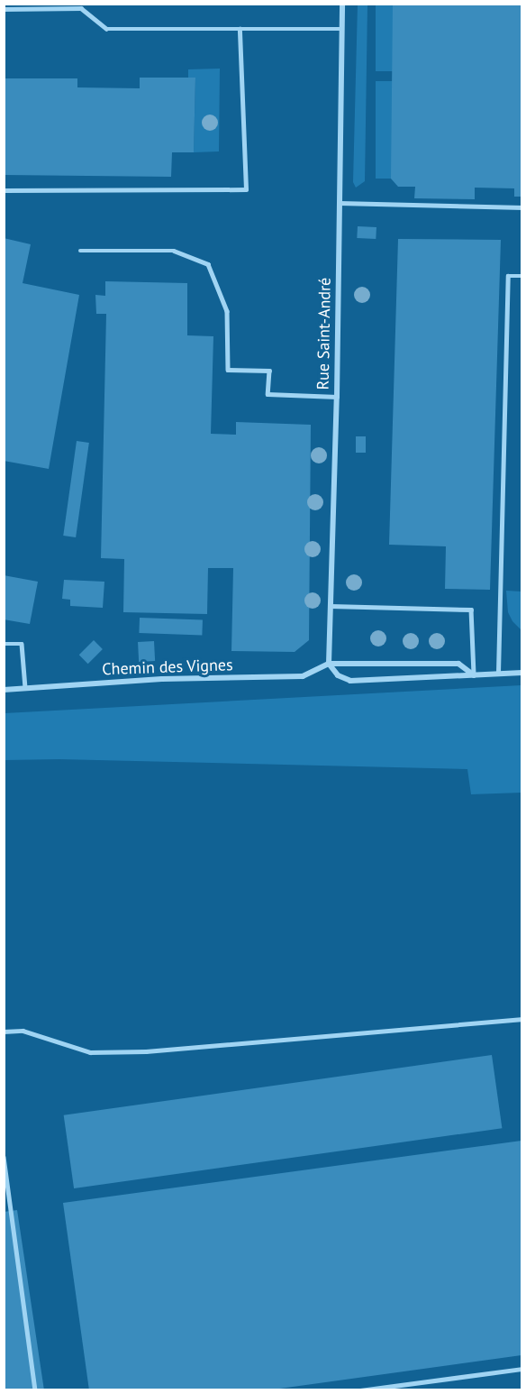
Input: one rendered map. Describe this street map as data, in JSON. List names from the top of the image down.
{
  "streets": {
    "street": ["Rue Saint-André", "Chemin des Vignes"]
  },
  "crossings": [
    ["Rue Saint-André", "Chemin des Vignes"]
  ]
}
